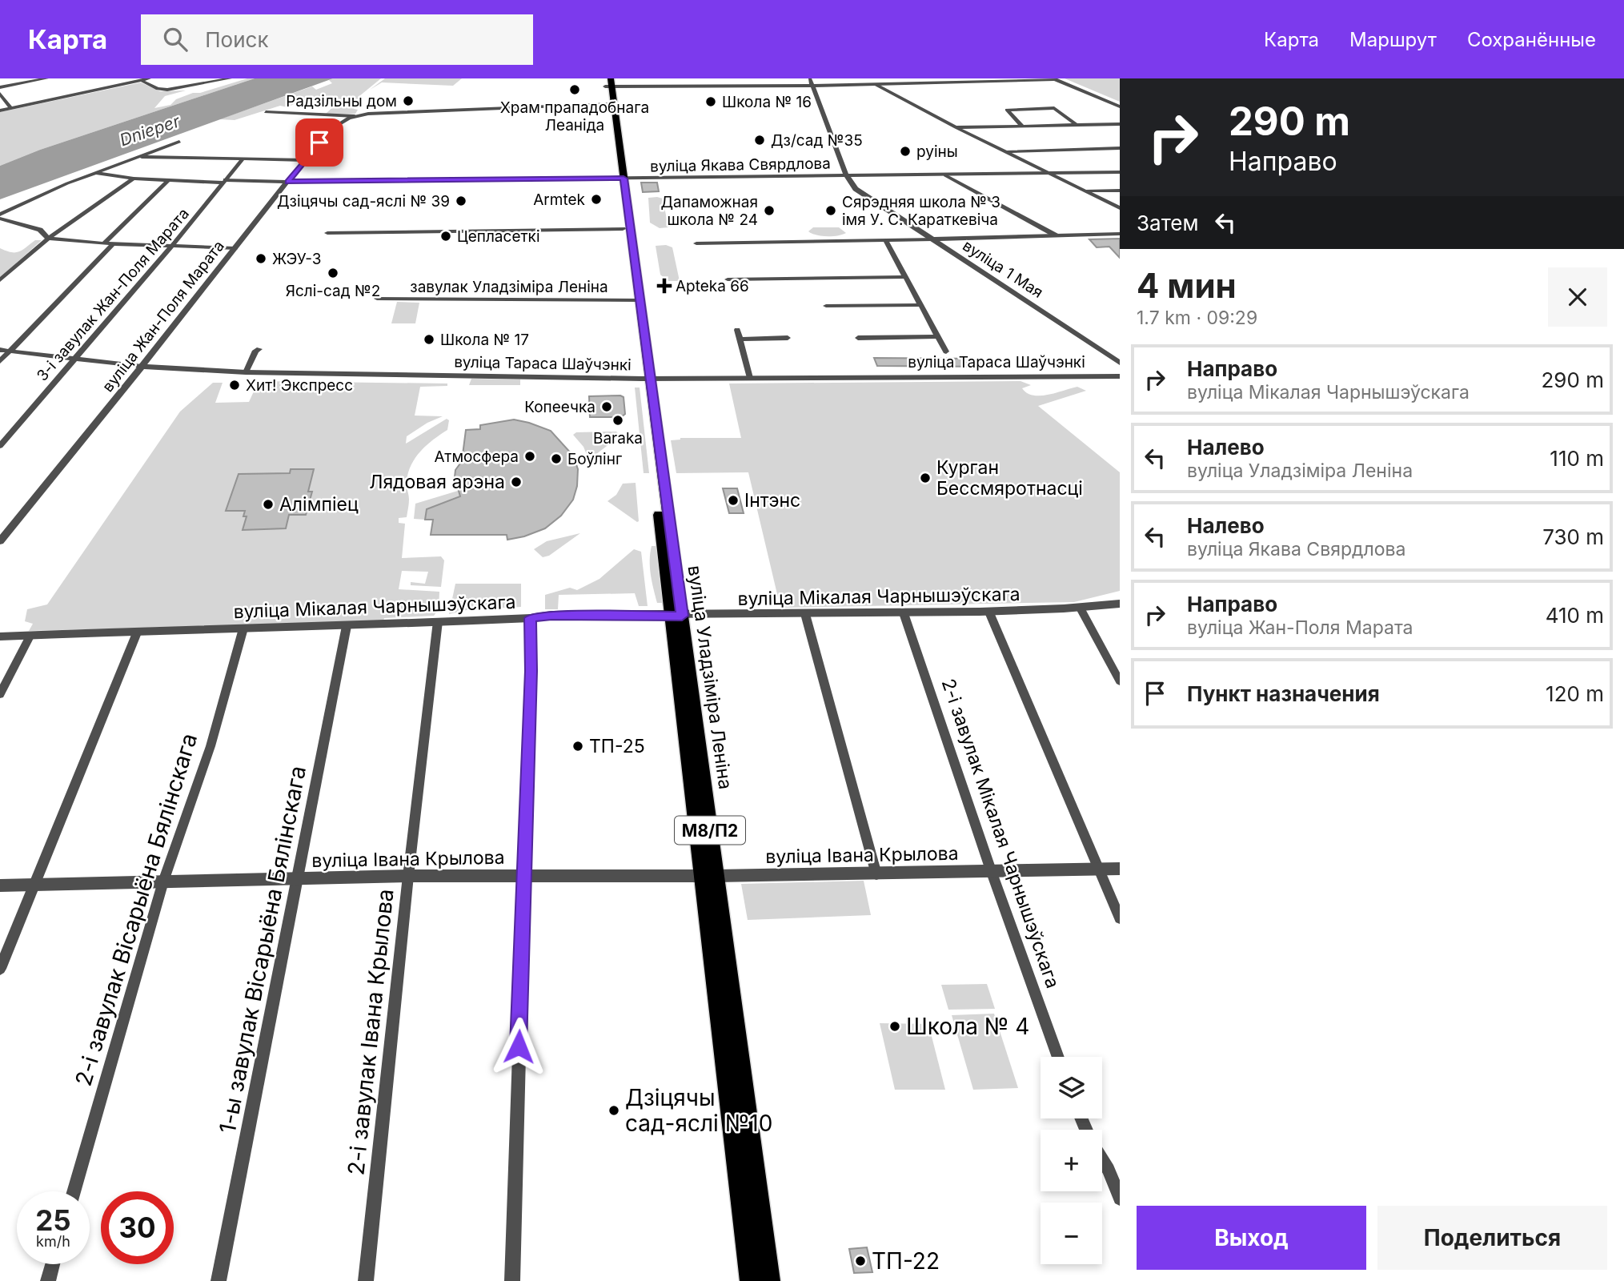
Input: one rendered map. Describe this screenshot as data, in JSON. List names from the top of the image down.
{
  "streets": {
    "main road": ["вуліца Уладзіміра Леніна", "М8/П2"],
    "street": [
      "вуліца Якава Свярдлова",
      "вуліца 1 Мая",
      "завулак Уладзіміра Леніна",
      "3-і завулак Жан-Поля Марата",
      "вуліца Жан-Поля Марата",
      "вуліца Тараса Шаўчэнкі",
      "вуліца Мікалая Чарнышэўскага",
      "2-і завулак Мікалая Чарнышэўскага",
      "вуліца Івана Крылова",
      "2-і завулак Вісарыёна Бялінскага",
      "1-ы завулак Вісарыёна Бялінскага",
      "2-і завулак Івана Крылова"
    ]
  },
  "crossings": [
    ["вуліца Якава Свярдлова", "вуліца 1 Мая"],
    ["вуліца Якава Свярдлова", "3-і завулак Жан-Поля Марата"],
    ["вуліца Якава Свярдлова", "вуліца Жан-Поля Марата"],
    ["вуліца Якава Свярдлова", "вуліца Уладзіміра Леніна"],
    ["завулак Уладзіміра Леніна", "вуліца Уладзіміра Леніна"],
    ["3-і завулак Жан-Поля Марата", "вуліца Тараса Шаўчэнкі"],
    ["вуліца Жан-Поля Марата", "вуліца Тараса Шаўчэнкі"],
    ["вуліца Тараса Шаўчэнкі", "вуліца Уладзіміра Леніна"],
    ["вуліца Мікалая Чарнышэўскага", "вуліца Уладзіміра Леніна"],
    ["вуліца Мікалая Чарнышэўскага", "2-і завулак Мікалая Чарнышэўскага"],
    ["вуліца Мікалая Чарнышэўскага", "2-і завулак Вісарыёна Бялінскага"],
    ["вуліца Мікалая Чарнышэўскага", "1-ы завулак Вісарыёна Бялінскага"],
    ["вуліца Мікалая Чарнышэўскага", "2-і завулак Івана Крылова"],
    ["вуліца Уладзіміра Леніна", "вуліца Івана Крылова"],
    ["2-і завулак Мікалая Чарнышэўскага", "вуліца Івана Крылова"],
    ["вуліца Івана Крылова", "2-і завулак Вісарыёна Бялінскага"],
    ["вуліца Івана Крылова", "1-ы завулак Вісарыёна Бялінскага"],
    ["вуліца Івана Крылова", "2-і завулак Івана Крылова"]
  ],
  "water": ["Dnieper"],
  "places": {
    "other": [
      "Храм прападобнага Леаніда",
      "Радзільны дом",
      "Школа № 16",
      "Дз/сад №35",
      "руіны",
      "Armtek",
      "Дзіцячы сад-яслі № 39",
      "Дапаможная школа № 24",
      "Сярэдняя школа № 3 імя У. С. Караткевіча",
      "Цепласеткі",
      "ЖЭУ-3",
      "Яслі-сад №2",
      "Школа № 17",
      "Хит! Экспресс",
      "Копеечка",
      "Baraka",
      "Атмосфера",
      "Боўлінг",
      "Курган Бессмяротнасці",
      "Лядовая арэна",
      "Інтэнс",
      "Алімпіец",
      "ТП-25",
      "Школа № 4",
      "Дзіцячы сад-яслі №10",
      "ТП-22"
    ],
    "health": ["Apteka 66"]
  },
  "page": {
    "header": "Карта",
    "search": "Поиск",
    "nav": ["Карта", "Маршрут", "Сохранённые"],
    "turn": ["290 m", "Направо"],
    "then": "Затем",
    "heading": ["4 мин", "1.7 km · 09:29"],
    "list": [
      {
        "name": "Направо",
        "note": "вуліца Мікалая Чарнышэўскага",
        "value": "290 m"
      },
      {
        "name": "Налево",
        "note": "вуліца Уладзіміра Леніна",
        "value": "110 m"
      },
      {
        "name": "Налево",
        "note": "вуліца Якава Свярдлова",
        "value": "730 m"
      },
      {
        "name": "Направо",
        "note": "вуліца Жан-Поля Марата",
        "value": "410 m"
      },
      {
        "name": "Пункт назначения",
        "value": "120 m"
      }
    ],
    "map_buttons": ["+", "−"],
    "speed": "25 km/h",
    "limit": "30",
    "buttons": ["Выход", "Поделиться"]
  }
}
